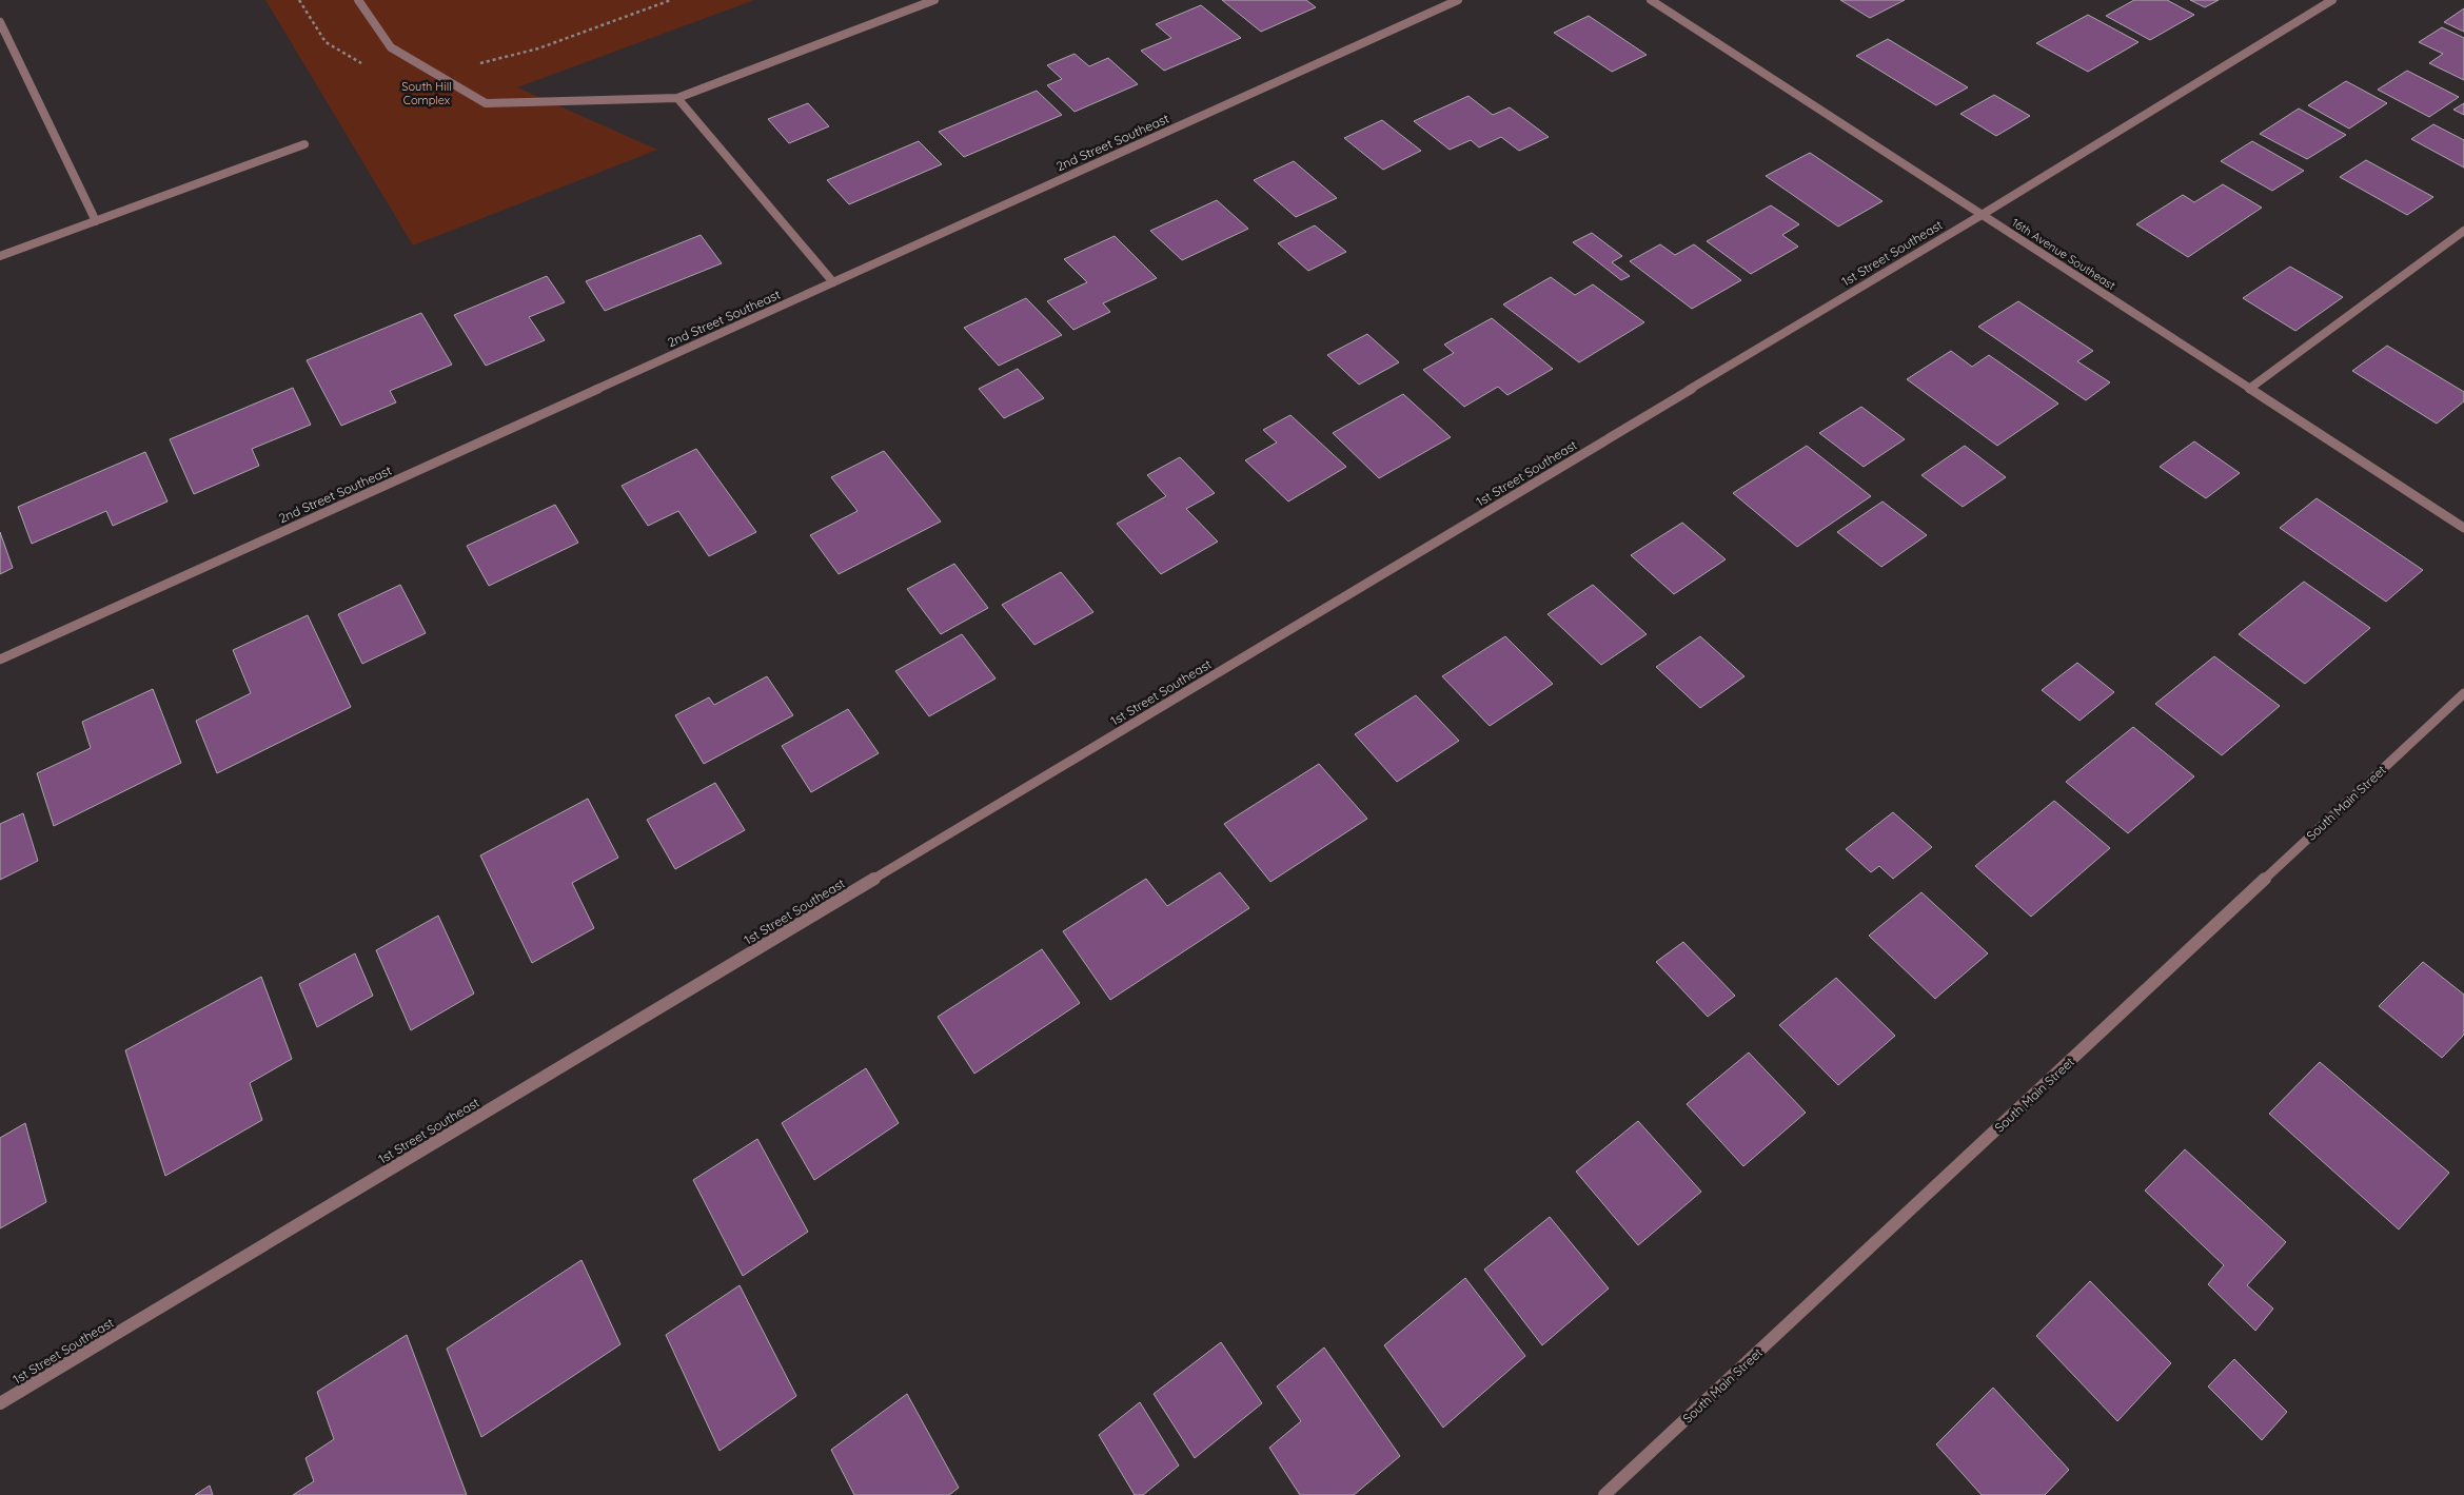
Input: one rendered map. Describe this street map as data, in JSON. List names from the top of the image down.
{
  "streets": {
    "street": [
      "2nd Street Southeast",
      "1st Street Southeast",
      "16th Avenue Southeast",
      "South Main Street"
    ]
  },
  "crossings": [
    ["1st Street Southeast", "16th Avenue Southeast"]
  ],
  "parks": ["South Hill Complex"]
}
